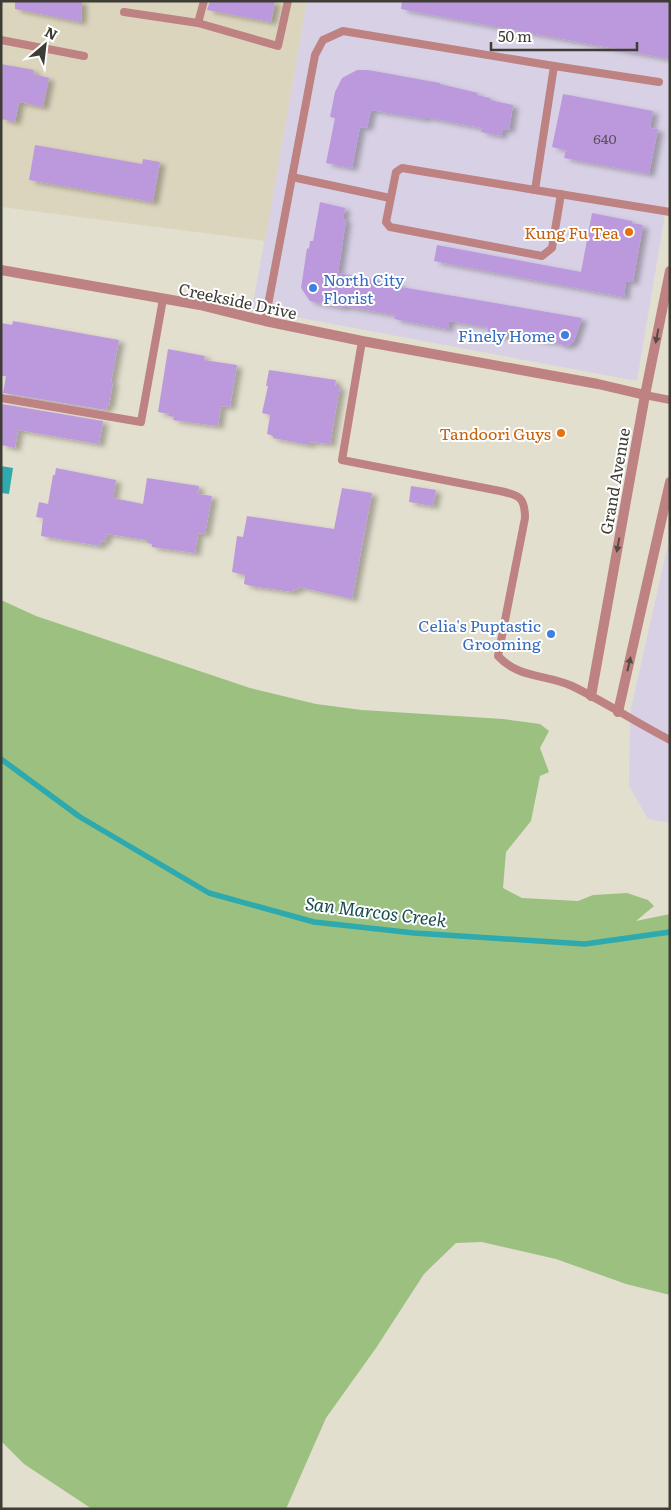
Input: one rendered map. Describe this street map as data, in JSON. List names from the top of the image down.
{
  "streets": {
    "street": ["Creekside Drive", "Grand Avenue"]
  },
  "crossings": [
    ["Creekside Drive", "Grand Avenue"]
  ],
  "water": ["San Marcos Creek"],
  "places": [
    "Kung Fu Tea",
    "North City Florist",
    "Finely Home",
    "Tandoori Guys",
    "Celia's Puptastic Grooming"
  ],
  "house_numbers": ["640"],
  "scale_bar": "50 m",
  "north": "top right"
}
